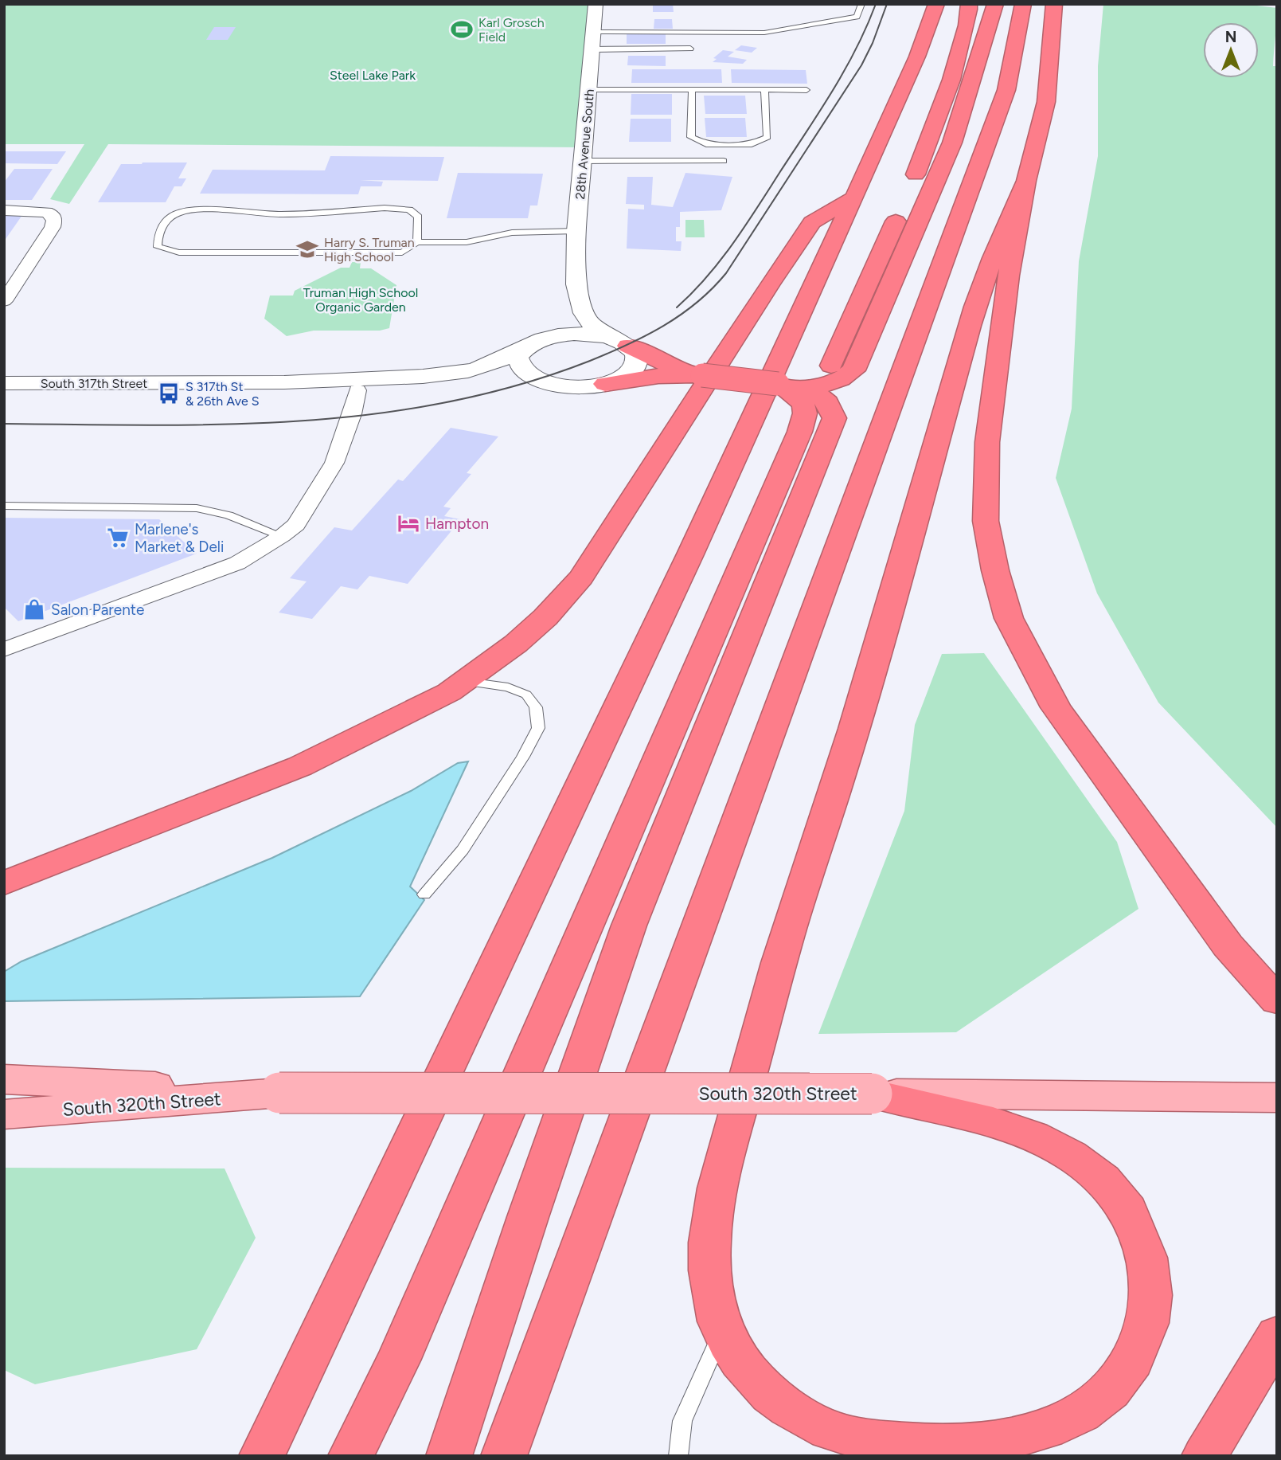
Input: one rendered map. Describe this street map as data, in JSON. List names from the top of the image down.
{
  "streets": {
    "main road": ["South 320th Street"],
    "street": ["28th Avenue South", "South 317th Street"]
  },
  "crossings": [
    ["28th Avenue South", "South 317th Street"]
  ],
  "parks": ["Steel Lake Park", "Truman High School Organic Garden"],
  "places": {
    "sports": ["Karl Grosch Field"],
    "school or university": ["Harry S. Truman High School"],
    "bus stop": ["S 317th St & 26th Ave S"],
    "hotel": ["Hampton"],
    "supermarket": ["Marlene's Market & Deli"],
    "shop": ["Salon Parente"]
  },
  "north": "top"
}
